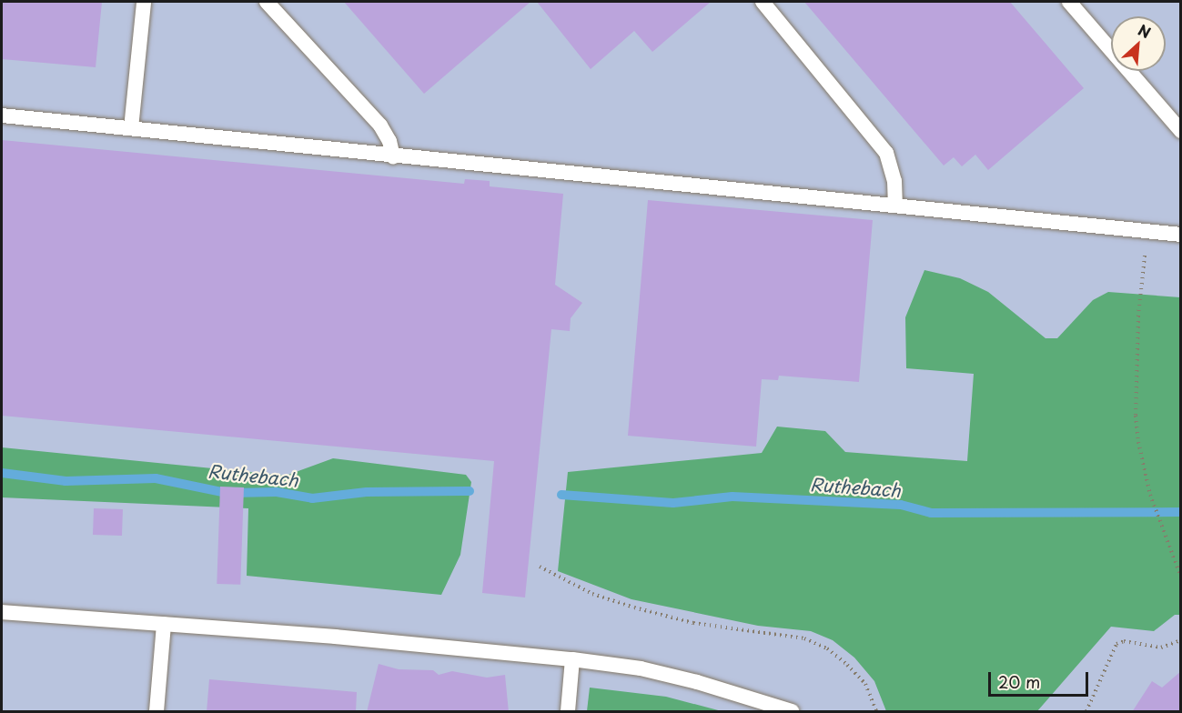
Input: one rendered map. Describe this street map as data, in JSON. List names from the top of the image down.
{
  "water": ["Ruthebach"],
  "scale_bar": "20 m",
  "north": "top right"
}
